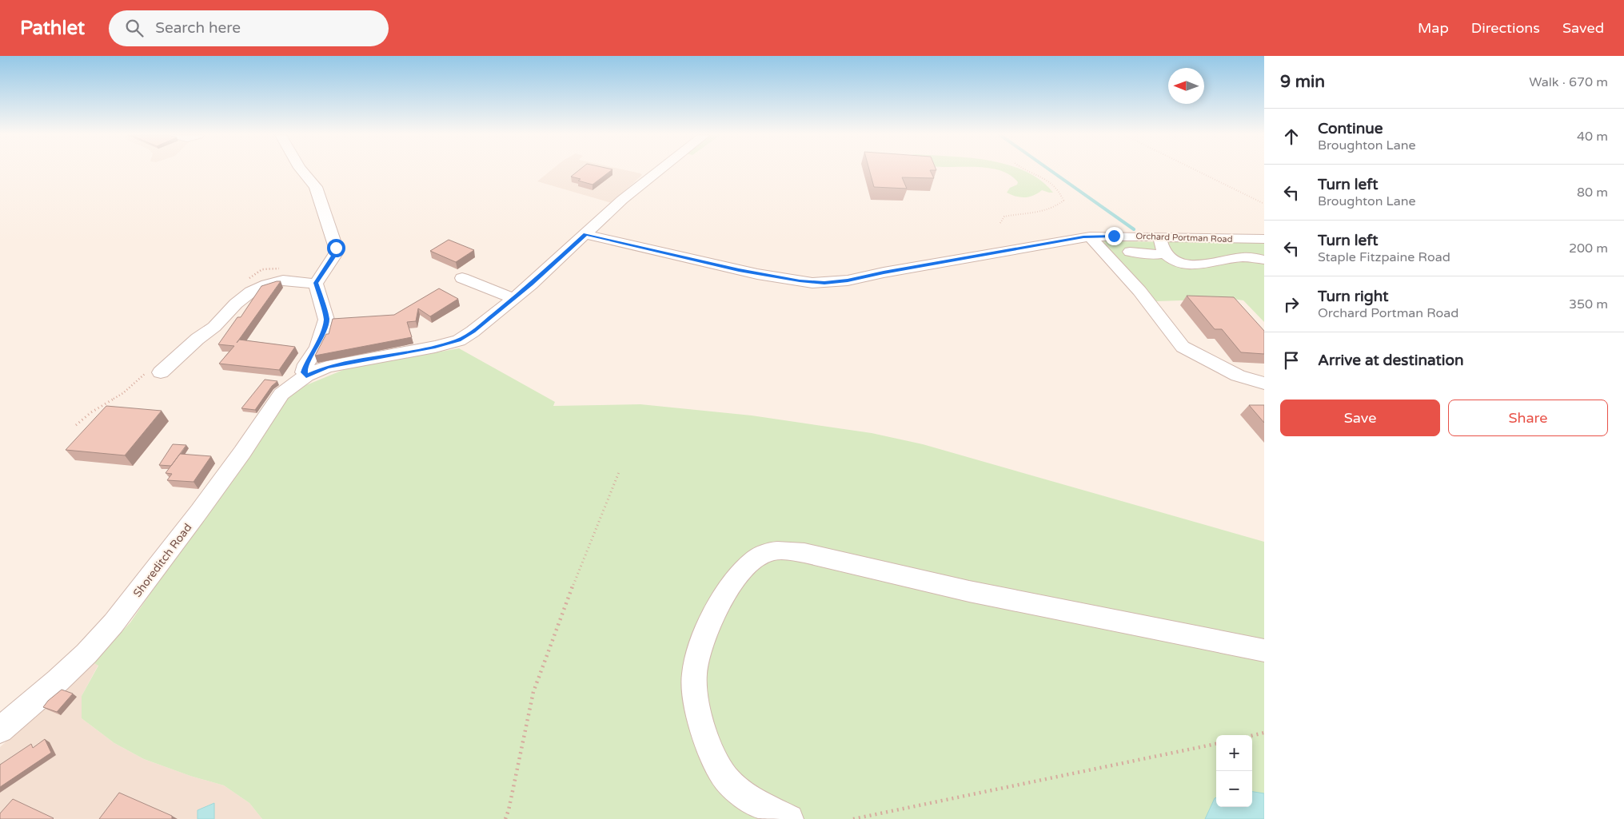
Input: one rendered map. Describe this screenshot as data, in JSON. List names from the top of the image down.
{
  "streets": {
    "street": ["Orchard Portman Road", "Shoreditch Road"]
  },
  "crossings": [
    ["Orchard Portman Road", "Shoreditch Road"]
  ],
  "north": "left",
  "page": {
    "header": "Pathlet",
    "search": "Search here",
    "nav": ["Map", "Directions", "Saved"],
    "heading": ["9 min", "Walk · 670 m"],
    "list": [
      ["Continue", "Broughton Lane", "40 m"],
      ["Turn left", "Broughton Lane", "80 m"],
      ["Turn left", "Staple Fitzpaine Road", "200 m"],
      ["Turn right", "Orchard Portman Road", "350 m"],
      "Arrive at destination"
    ],
    "buttons": ["Save", "Share"],
    "map_buttons": ["+", "−"]
  }
}
